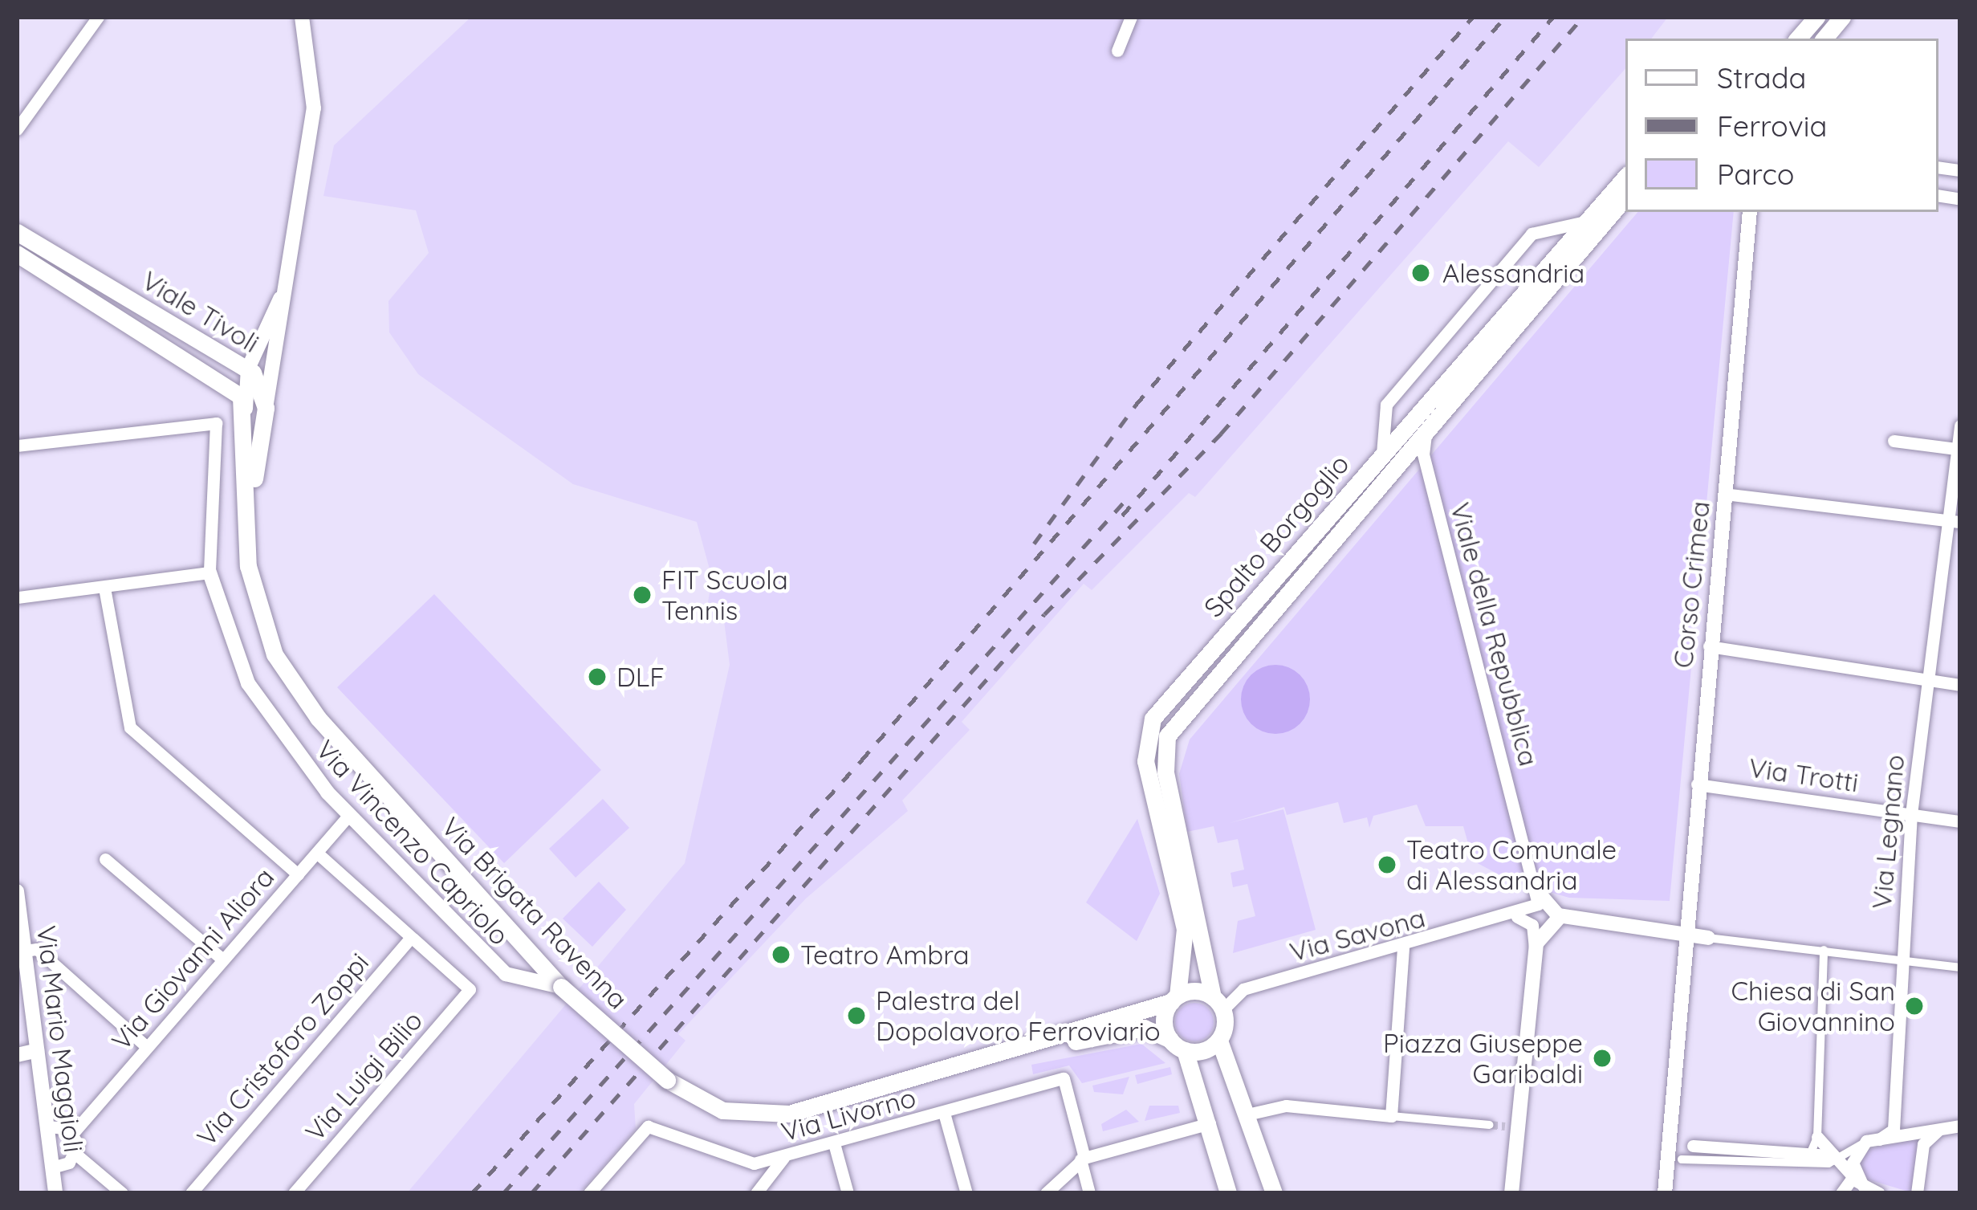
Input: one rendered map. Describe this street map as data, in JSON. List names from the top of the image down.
{
  "streets": {
    "main road": ["Viale Tivoli", "Spalto Borgoglio", "Via Brigata Ravenna"],
    "street": [
      "Corso Crimea",
      "Viale della Repubblica",
      "Via Trotti",
      "Via Legnano",
      "Via Vincenzo Capriolo",
      "Via Savona",
      "Via Giovanni Aliora",
      "Via Mario Maggioli",
      "Via Cristoforo Zoppi",
      "Via Luigi Bilio",
      "Via Livorno"
    ]
  },
  "crossings": [
    ["Spalto Borgoglio", "Viale della Repubblica"],
    ["Spalto Borgoglio", "Via Brigata Ravenna"],
    ["Spalto Borgoglio", "Via Savona"],
    ["Corso Crimea", "Via Trotti"],
    ["Via Trotti", "Via Legnano"],
    ["Via Vincenzo Capriolo", "Via Brigata Ravenna"],
    ["Via Vincenzo Capriolo", "Via Giovanni Aliora"],
    ["Via Brigata Ravenna", "Via Savona"],
    ["Via Cristoforo Zoppi", "Via Luigi Bilio"]
  ],
  "places": [
    "Alessandria",
    "FIT Scuola Tennis",
    "DLF",
    "Teatro Comunale di Alessandria",
    "Teatro Ambra",
    "Chiesa di San Giovannino",
    "Palestra del Dopolavoro Ferroviario",
    "Piazza Giuseppe Garibaldi"
  ],
  "legend": ["Strada", "Ferrovia", "Parco"]
}
